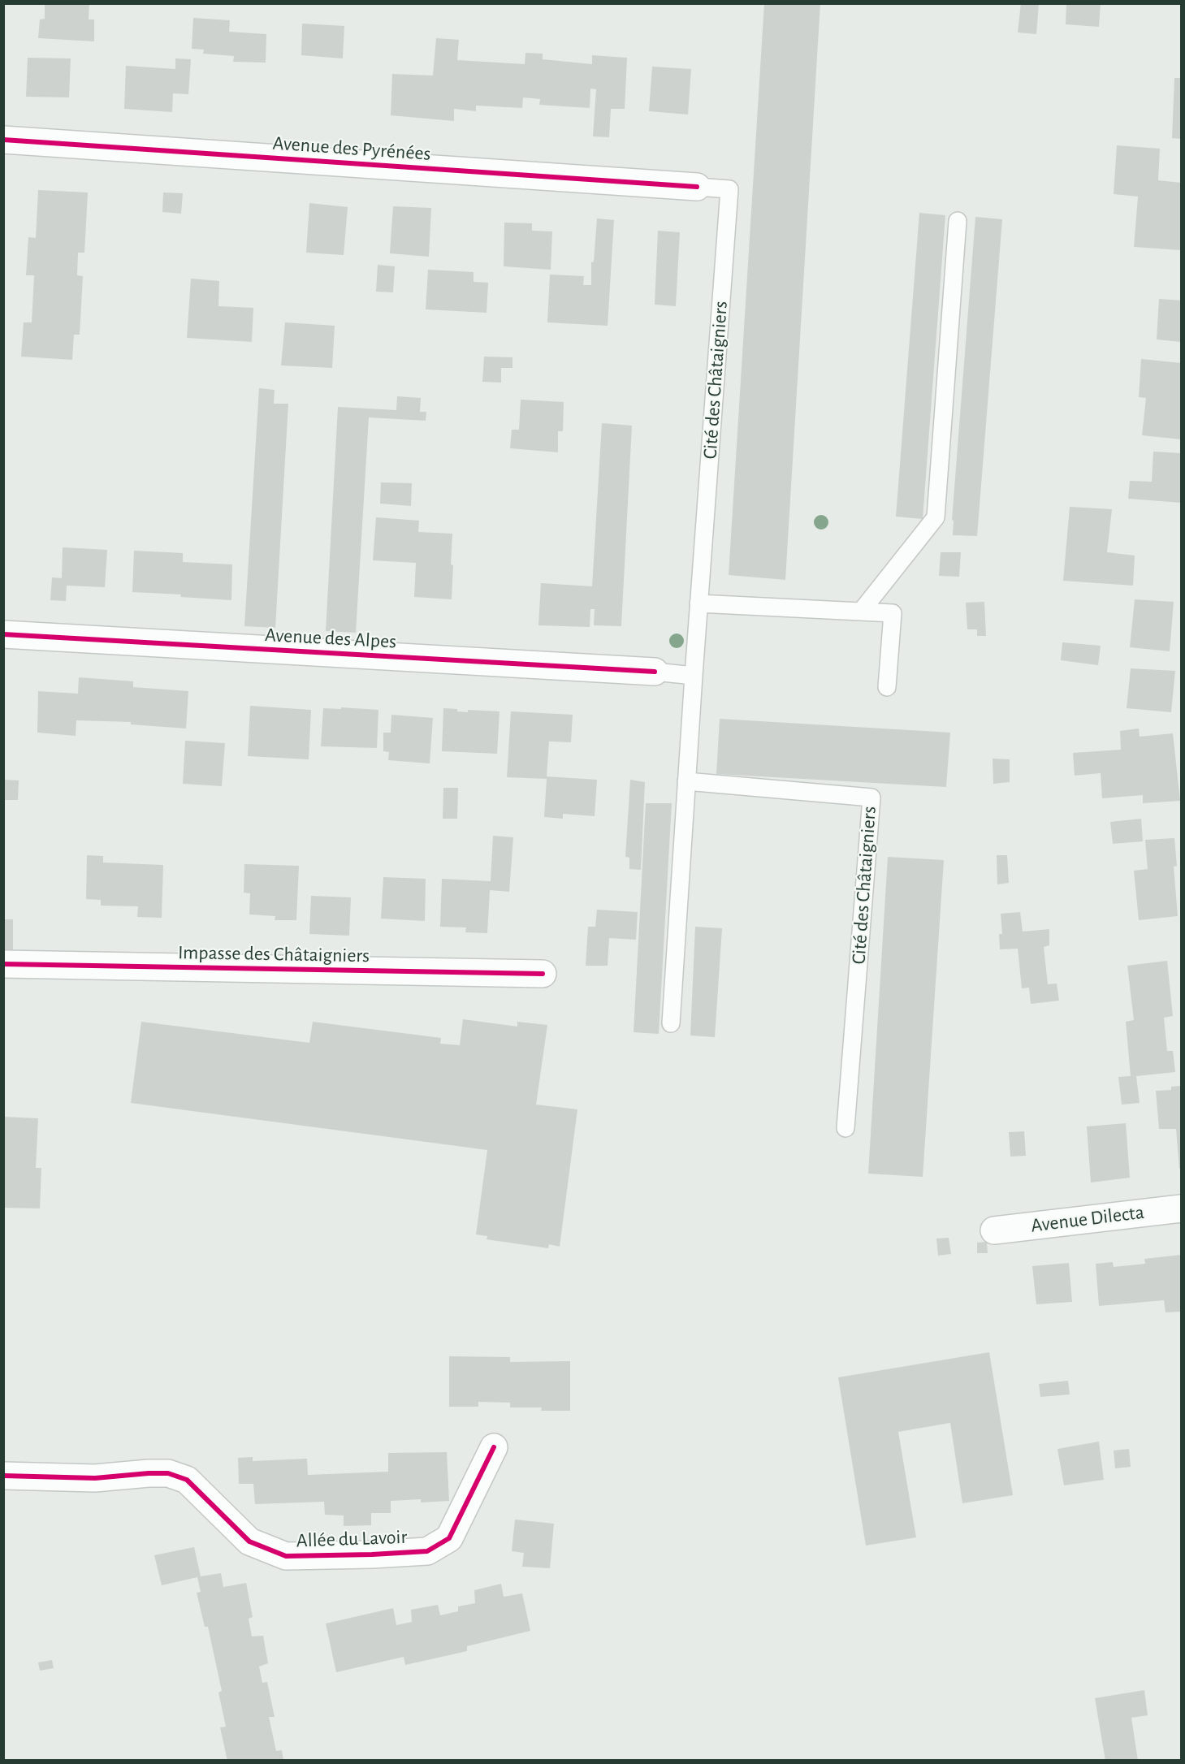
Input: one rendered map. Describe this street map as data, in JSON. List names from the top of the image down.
{
  "streets": {
    "street": [
      "Avenue des Pyrénées",
      "Avenue des Alpes",
      "Impasse des Châtaigniers",
      "Avenue Dilecta",
      "Allée du Lavoir"
    ],
    "lane": ["Cité des Châtaigniers"]
  },
  "crossings": [
    ["Avenue des Pyrénées", "Cité des Châtaigniers"]
  ]
}
